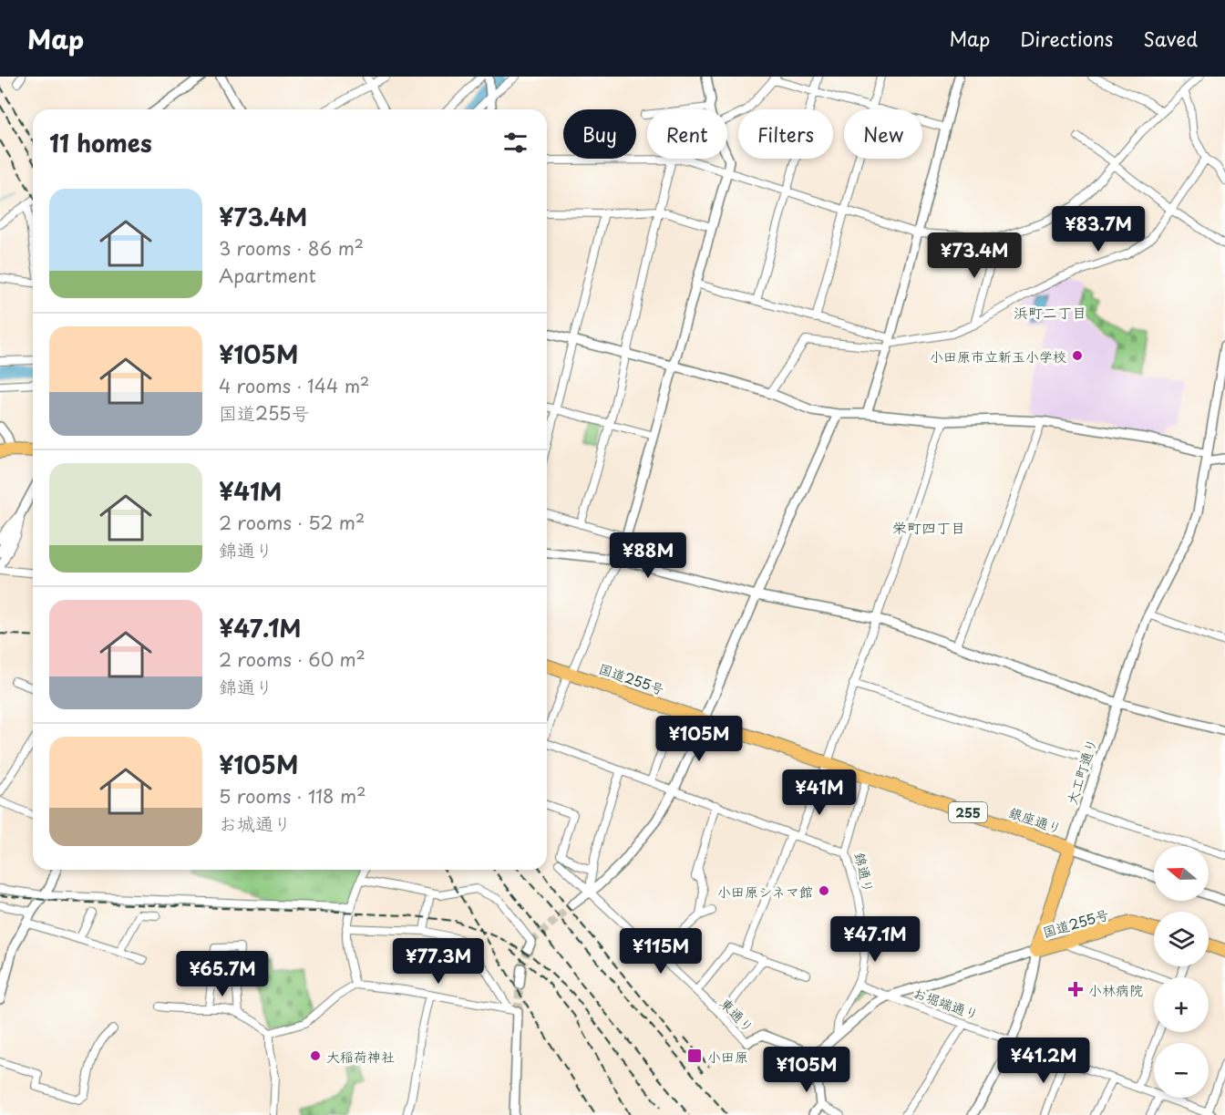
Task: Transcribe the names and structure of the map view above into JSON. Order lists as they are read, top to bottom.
{
  "streets": {
    "highway": ["国道255号", "255", "銀座通り"],
    "street": [
      "大工町通り",
      "錦通り",
      "お堀端通り",
      "東通り"
    ]
  },
  "crossings": [
    ["国道255号", "大工町通り"],
    ["国道255号", "銀座通り"],
    ["国道255号", "錦通り"],
    ["大工町通り", "銀座通り"],
    ["銀座通り", "錦通り"],
    ["錦通り", "お堀端通り"]
  ],
  "districts": ["浜町二丁目", "栄町四丁目"],
  "places": {
    "other": ["小田原市立新玉小学校", "小田原シネマ館", "大稲荷神社"],
    "health": ["小林病院"],
    "transit": ["小田原"]
  },
  "north": "left",
  "page": {
    "header": "Map",
    "nav": ["Map", "Directions", "Saved"],
    "chip": [
      "Buy",
      "Rent",
      "Filters",
      "New"
    ],
    "heading": "11 homes",
    "list": [
      {
        "name": "¥73.4M",
        "note": "3 rooms · 86 m² · Apartment"
      },
      {
        "name": "¥105M",
        "note": "4 rooms · 144 m² · 国道255号"
      },
      {
        "name": "¥41M",
        "note": "2 rooms · 52 m² · 錦通り"
      },
      {
        "name": "¥47.1M",
        "note": "2 rooms · 60 m² · 錦通り"
      },
      {
        "name": "¥105M",
        "note": "5 rooms · 118 m² · お城通り"
      }
    ],
    "price": [
      "¥83.7M",
      "¥73.4M",
      "¥88M",
      "¥105M",
      "¥41M",
      "¥47.1M",
      "¥115M",
      "¥77.3M",
      "¥65.7M",
      "¥41.2M",
      "¥105M"
    ],
    "map_buttons": ["+", "−"]
  }
}
